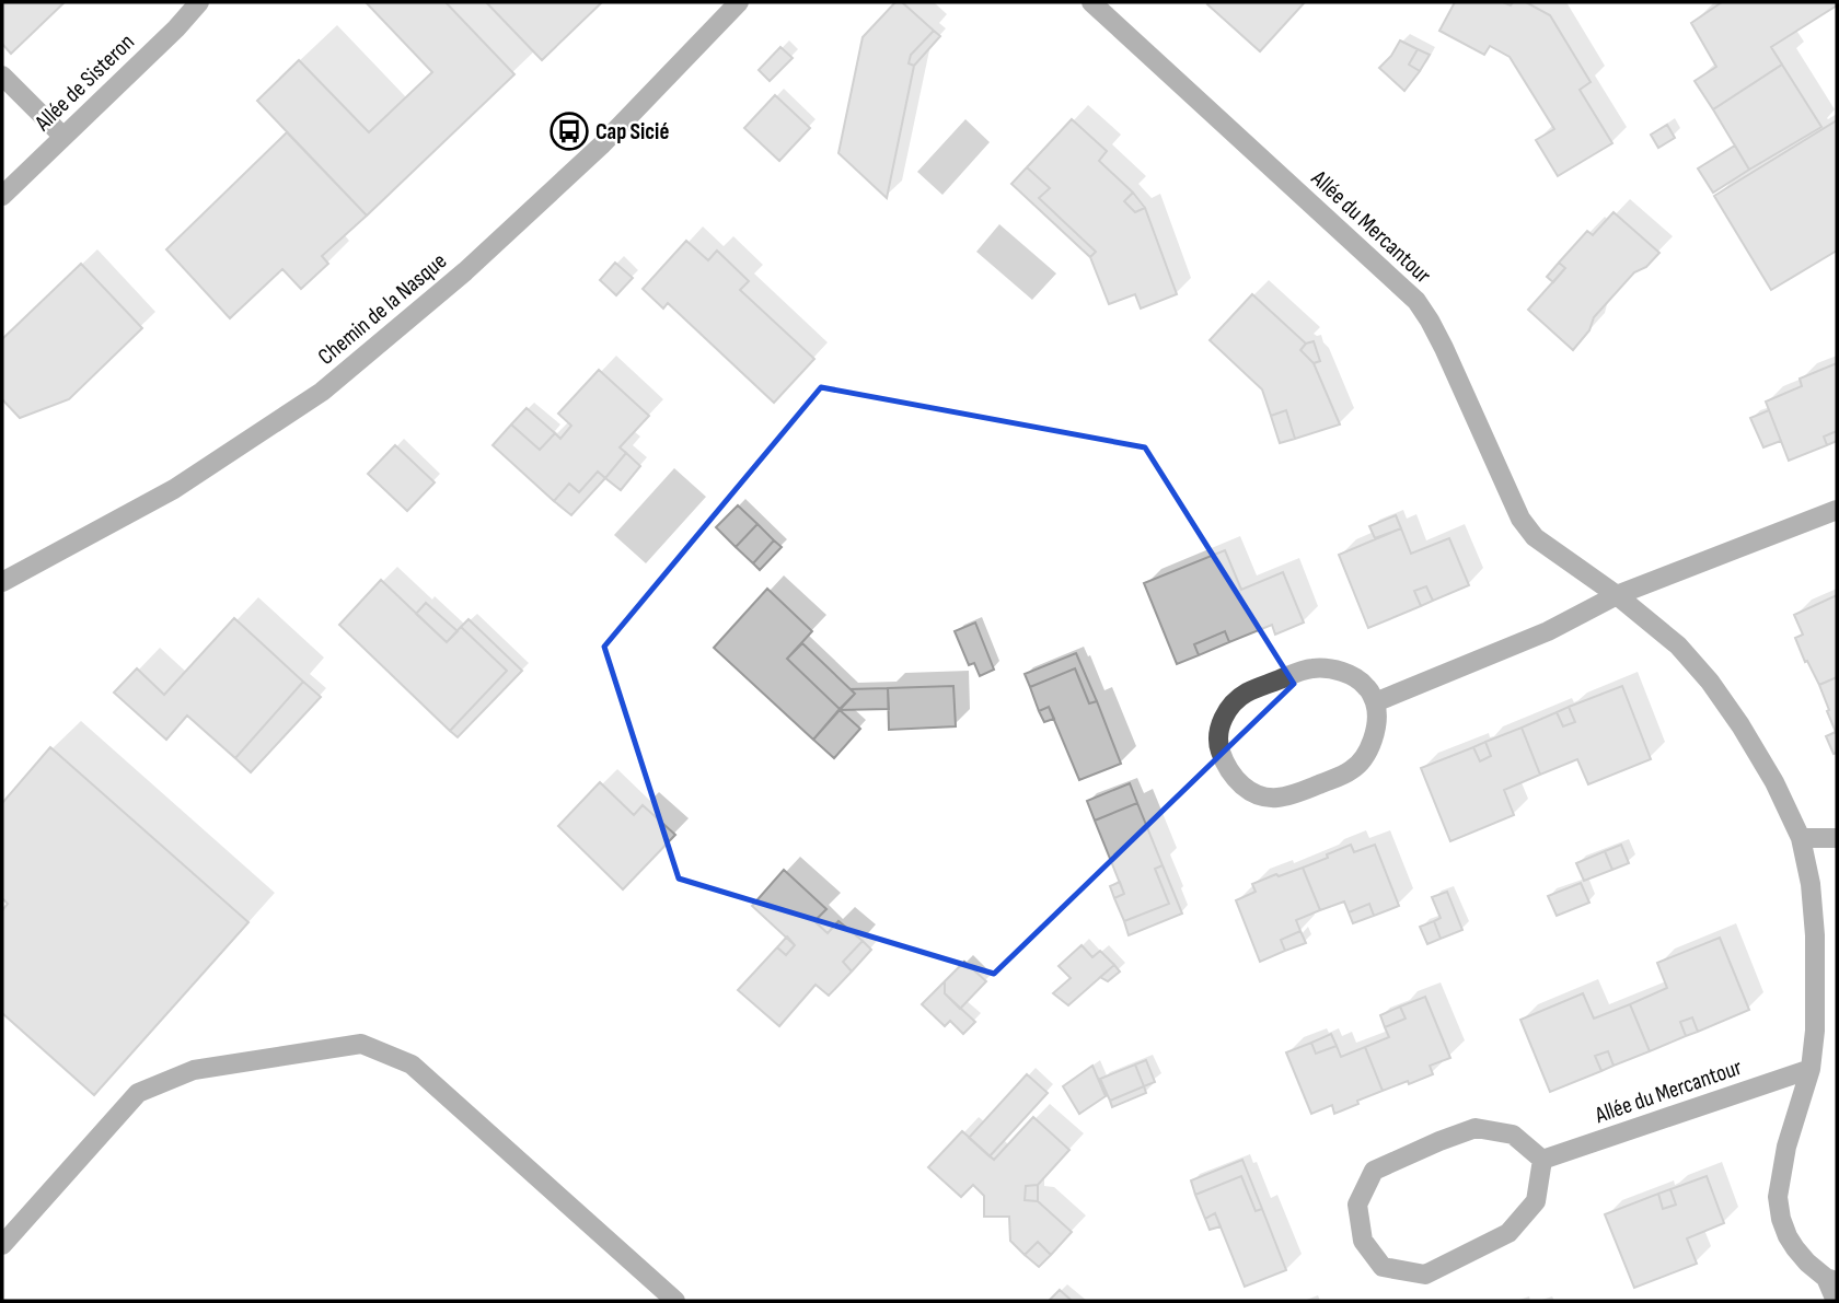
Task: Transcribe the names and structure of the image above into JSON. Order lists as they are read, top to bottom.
{
  "streets": {
    "street": ["Allée de Sisteron", "Allée du Mercantour", "Chemin de la Nasque"]
  },
  "places": {
    "bus stop": ["Cap Sicié"]
  }
}
